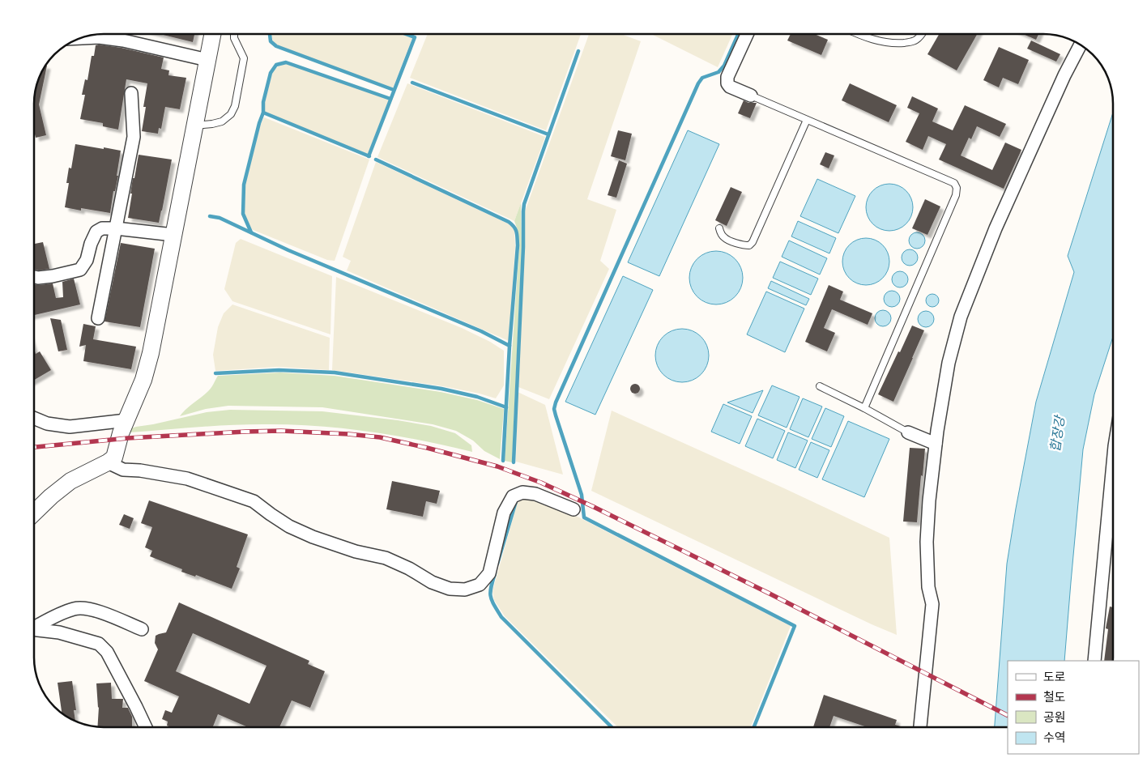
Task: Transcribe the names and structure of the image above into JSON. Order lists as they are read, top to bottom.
{
  "water": ["합장강"],
  "legend": [
    "도로",
    "철도",
    "공원",
    "수역"
  ]
}
